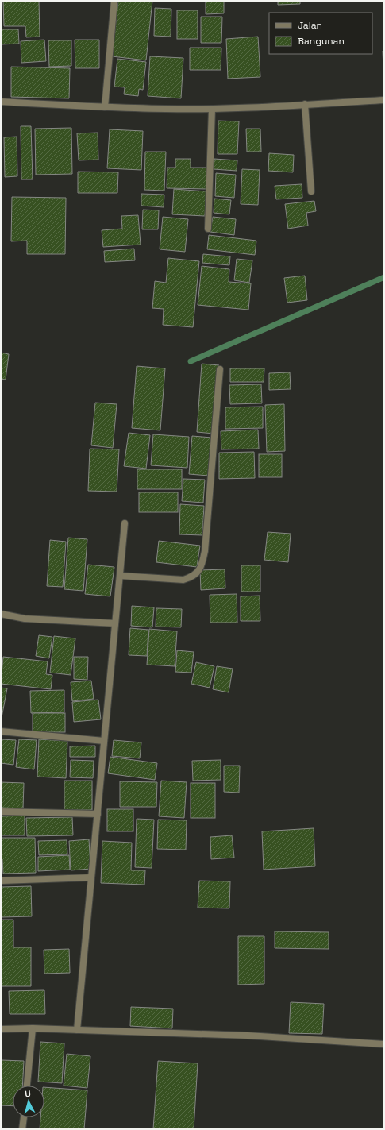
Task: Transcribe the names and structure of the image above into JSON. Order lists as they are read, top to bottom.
{
  "legend": ["Jalan", "Bangunan"],
  "north": "top"
}
